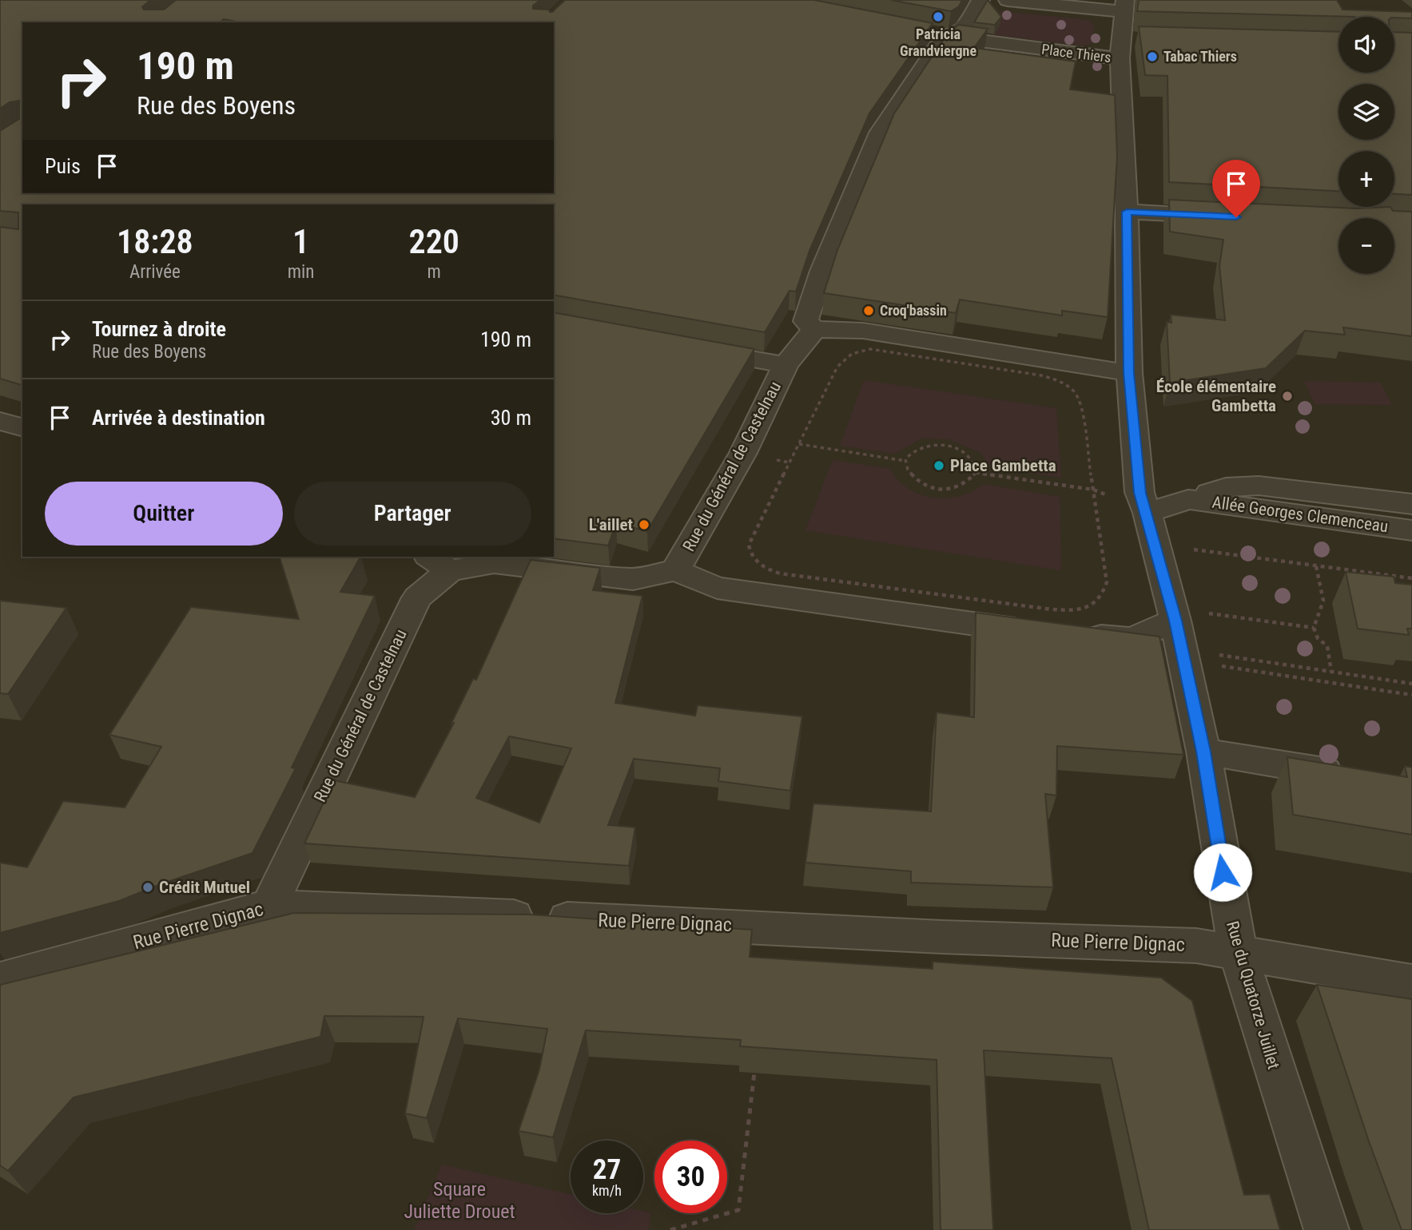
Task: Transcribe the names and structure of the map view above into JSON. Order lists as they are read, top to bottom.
{
  "streets": {
    "street": [
      "Place Thiers",
      "Rue du Général de Castelnau",
      "Allée Georges Clemenceau",
      "Rue Pierre Dignac",
      "Rue du Quatorze Juillet"
    ]
  },
  "crossings": [
    ["Place Thiers", "Rue du Quatorze Juillet"],
    ["Rue du Général de Castelnau", "Rue Pierre Dignac"],
    ["Allée Georges Clemenceau", "Rue du Quatorze Juillet"],
    ["Rue Pierre Dignac", "Rue du Quatorze Juillet"]
  ],
  "parks": ["Square Juliette Drouet"],
  "places": [
    "Patricia Grandviergne",
    "Tabac Thiers",
    "Croq'bassin",
    "École élémentaire Gambetta",
    "Place Gambetta",
    "L'aillet",
    "Crédit Mutuel"
  ],
  "page": {
    "map_buttons": ["+", "−"],
    "turn": ["190 m", "Rue des Boyens"],
    "then": "Puis",
    "eta": [
      "18:28",
      "Arrivée",
      "1",
      "min",
      "220",
      "m"
    ],
    "list": [
      {
        "name": "Tournez à droite",
        "note": "Rue des Boyens",
        "value": "190 m"
      },
      {
        "name": "Arrivée à destination",
        "value": "30 m"
      }
    ],
    "buttons": ["Quitter", "Partager"],
    "speed": "27 km/h",
    "limit": "30"
  }
}
